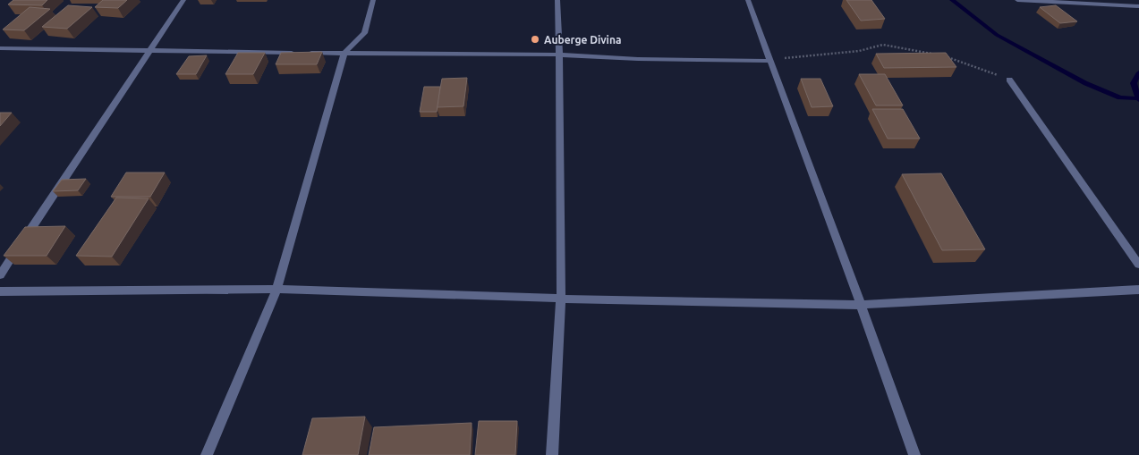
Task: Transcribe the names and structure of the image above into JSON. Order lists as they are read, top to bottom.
{
  "places": ["Auberge Divina"]
}
